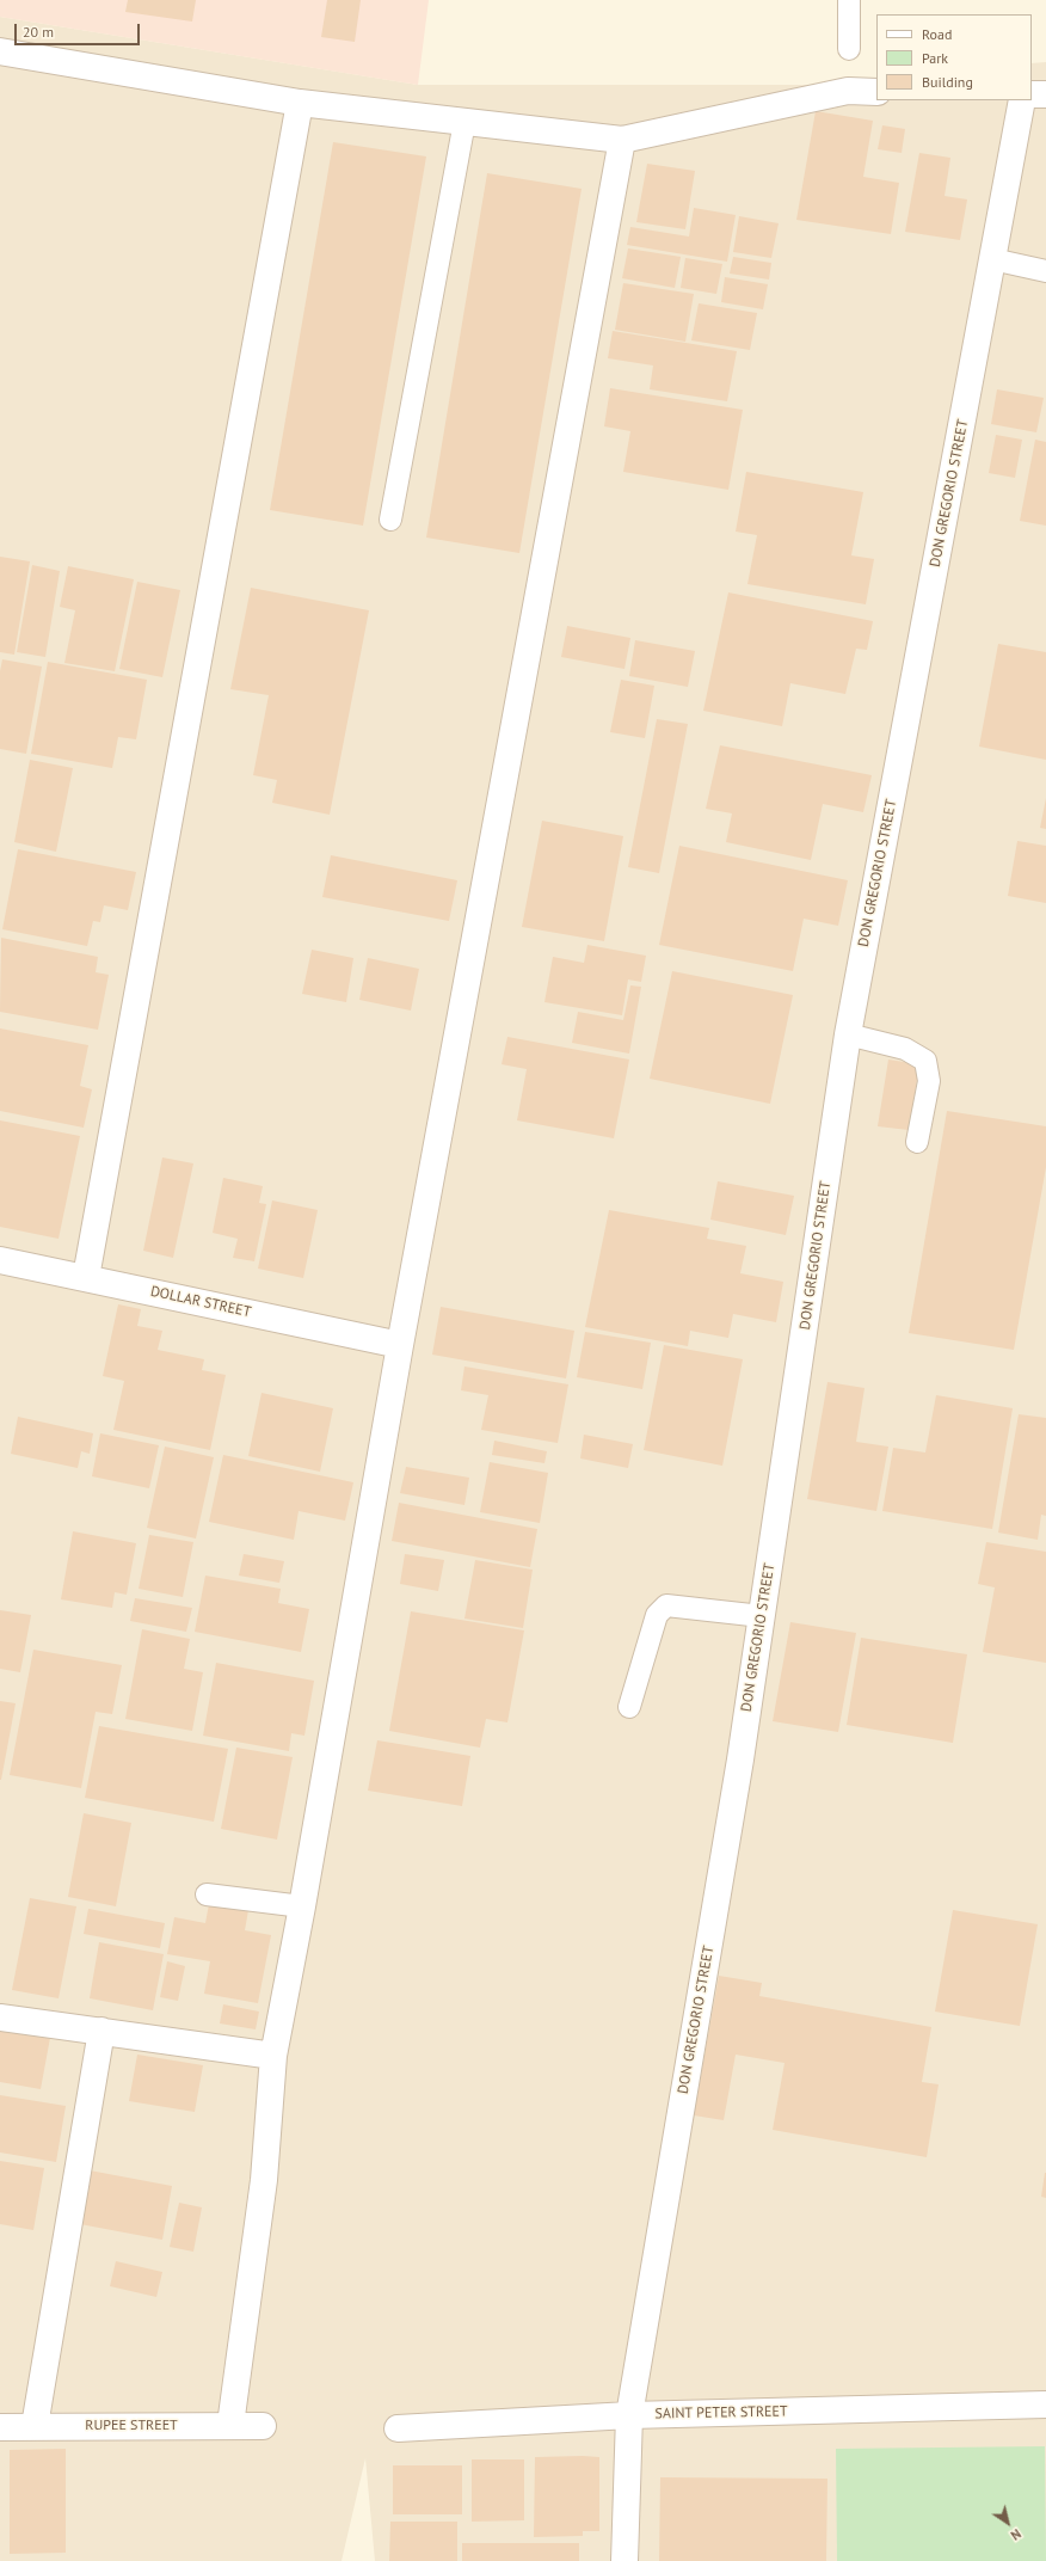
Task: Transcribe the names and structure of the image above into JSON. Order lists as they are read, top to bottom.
{
  "streets": {
    "street": [
      "DON GREGORIO STREET",
      "DOLLAR STREET",
      "SAINT PETER STREET",
      "RUPEE STREET"
    ]
  },
  "crossings": [
    ["DON GREGORIO STREET", "SAINT PETER STREET"]
  ],
  "legend": ["Road", "Park", "Building"],
  "scale_bar": "20 m",
  "north": "bottom right"
}
